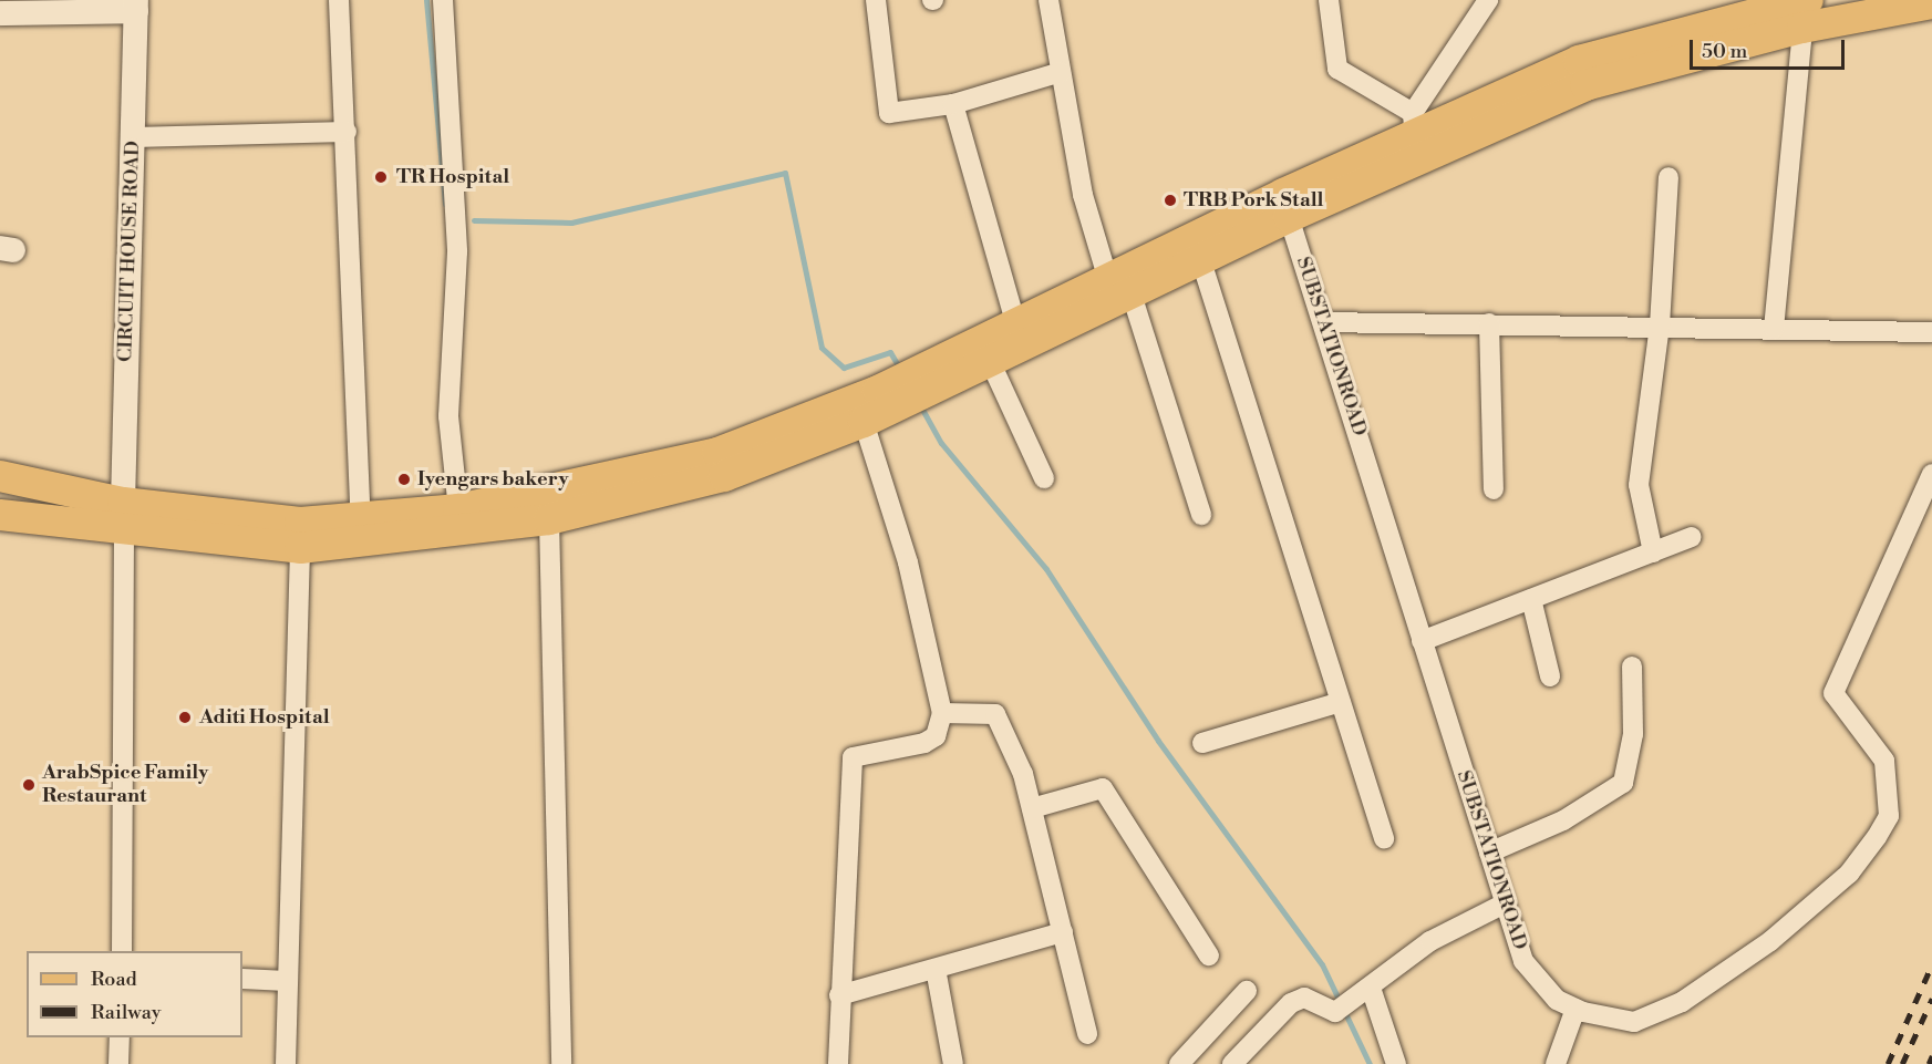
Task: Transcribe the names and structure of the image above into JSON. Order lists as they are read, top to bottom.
{
  "streets": {
    "street": ["CIRCUIT HOUSE ROAD", "SUBSTATIONROAD"]
  },
  "places": [
    "TR Hospital",
    "TRB Pork Stall",
    "Iyengars bakery",
    "Aditi Hospital",
    "ArabSpice Family Restaurant"
  ],
  "legend": ["Road", "Railway"],
  "scale_bar": "50 m"
}
